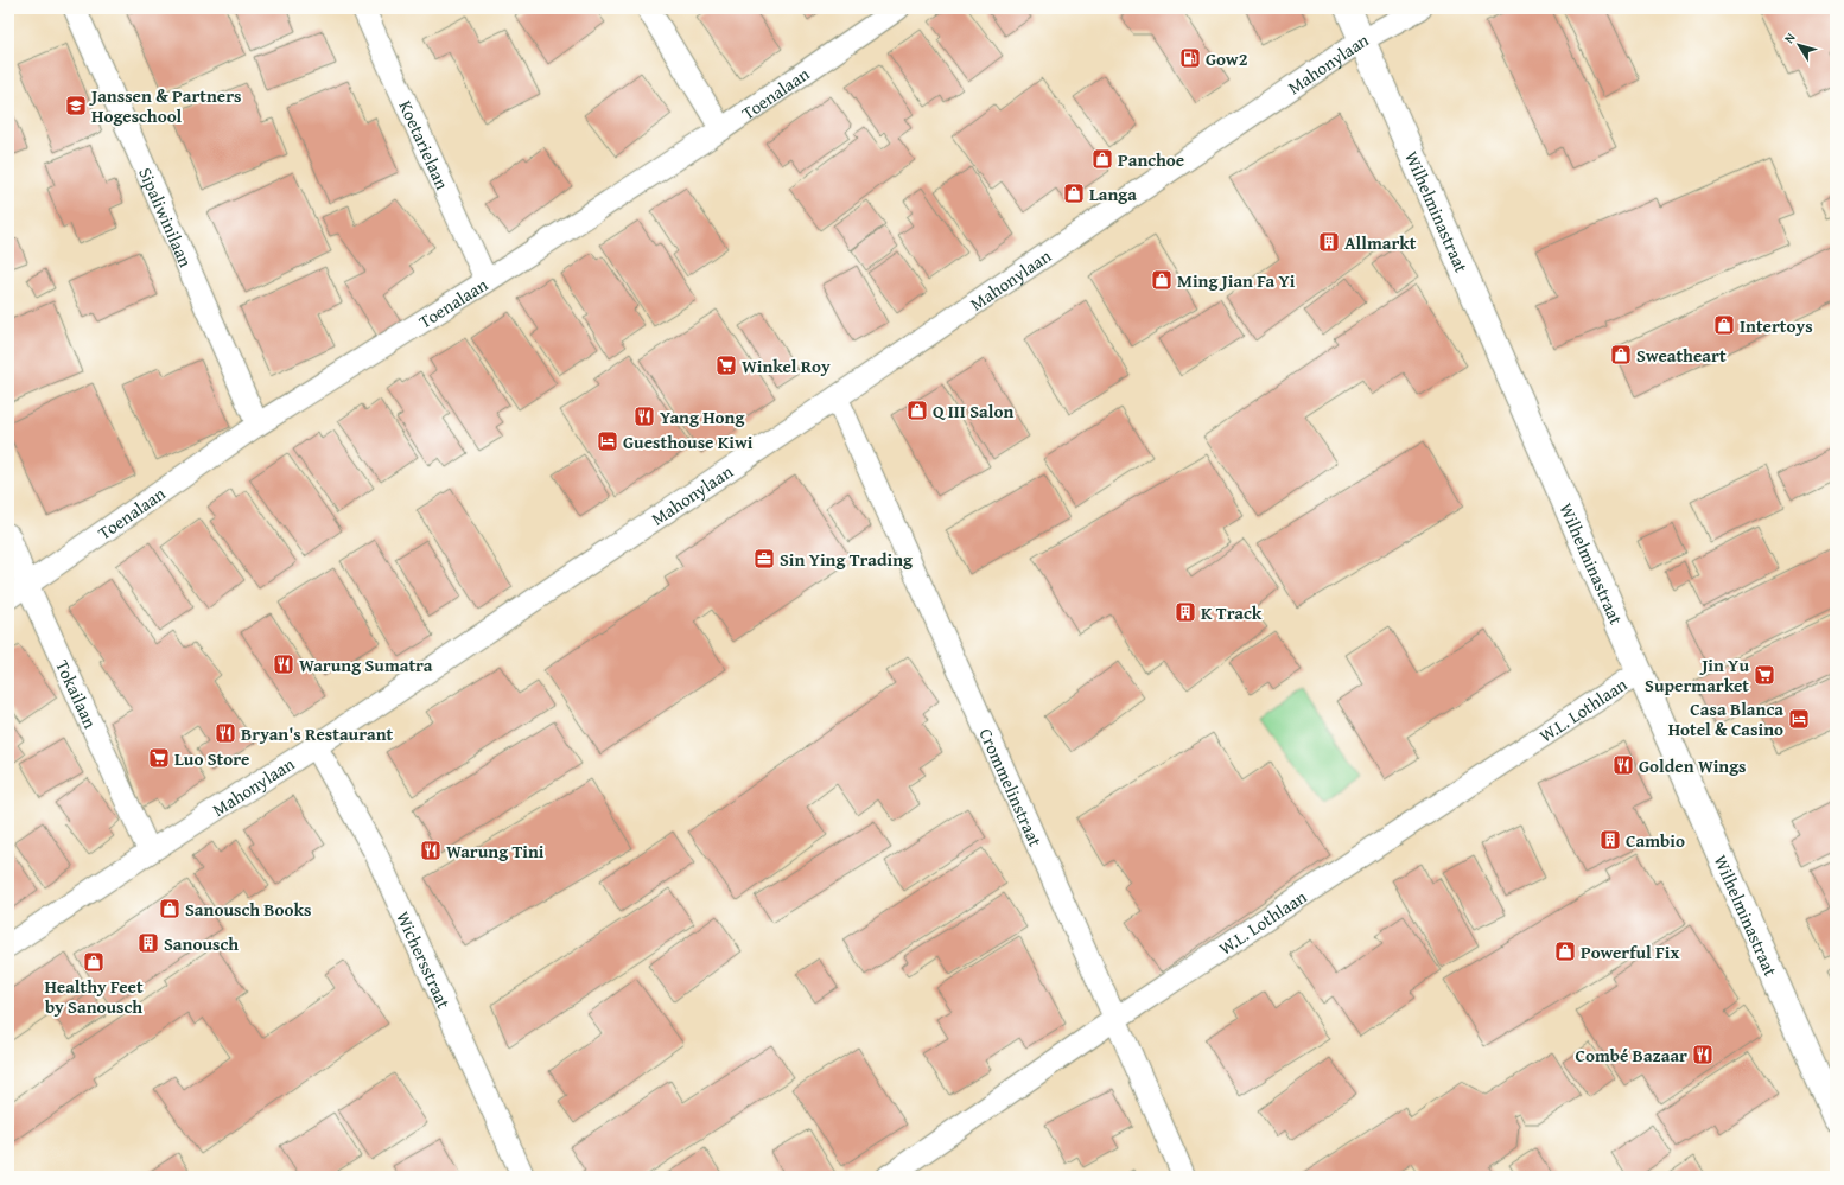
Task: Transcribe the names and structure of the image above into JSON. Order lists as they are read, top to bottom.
{
  "streets": {
    "street": [
      "Mahonylaan",
      "Toenalaan",
      "Koetarielaan",
      "Wilhelminastraat",
      "Sipaliwinilaan",
      "Tokailaan",
      "W.L. Lothlaan",
      "Crommelinstraat",
      "Wichersstraat"
    ]
  },
  "crossings": [
    ["Mahonylaan", "Wilhelminastraat"],
    ["Mahonylaan", "Tokailaan"],
    ["Mahonylaan", "Crommelinstraat"],
    ["Mahonylaan", "Wichersstraat"],
    ["Toenalaan", "Koetarielaan"],
    ["Toenalaan", "Sipaliwinilaan"],
    ["Toenalaan", "Tokailaan"],
    ["Wilhelminastraat", "W.L. Lothlaan"],
    ["W.L. Lothlaan", "Crommelinstraat"]
  ],
  "places": {
    "fuel station": ["Gow2"],
    "school or university": ["Janssen & Partners Hogeschool"],
    "shop": [
      "Panchoe",
      "Langa",
      "Ming Jian Fa Yi",
      "Intertoys",
      "Sweatheart",
      "Q III Salon",
      "Sanousch Books",
      "Powerful Fix",
      "Healthy Feet by Sanousch"
    ],
    "building": [
      "Allmarkt",
      "K Track",
      "Cambio",
      "Sanousch"
    ],
    "supermarket": ["Winkel Roy", "Jin Yu Supermarket", "Luo Store"],
    "restaurant": [
      "Yang Hong",
      "Warung Sumatra",
      "Bryan's Restaurant",
      "Golden Wings",
      "Warung Tini",
      "Combé Bazaar"
    ],
    "hotel": ["Guesthouse Kiwi", "Casa Blanca Hotel & Casino"],
    "office": ["Sin Ying Trading"]
  },
  "north": "top left"
}
